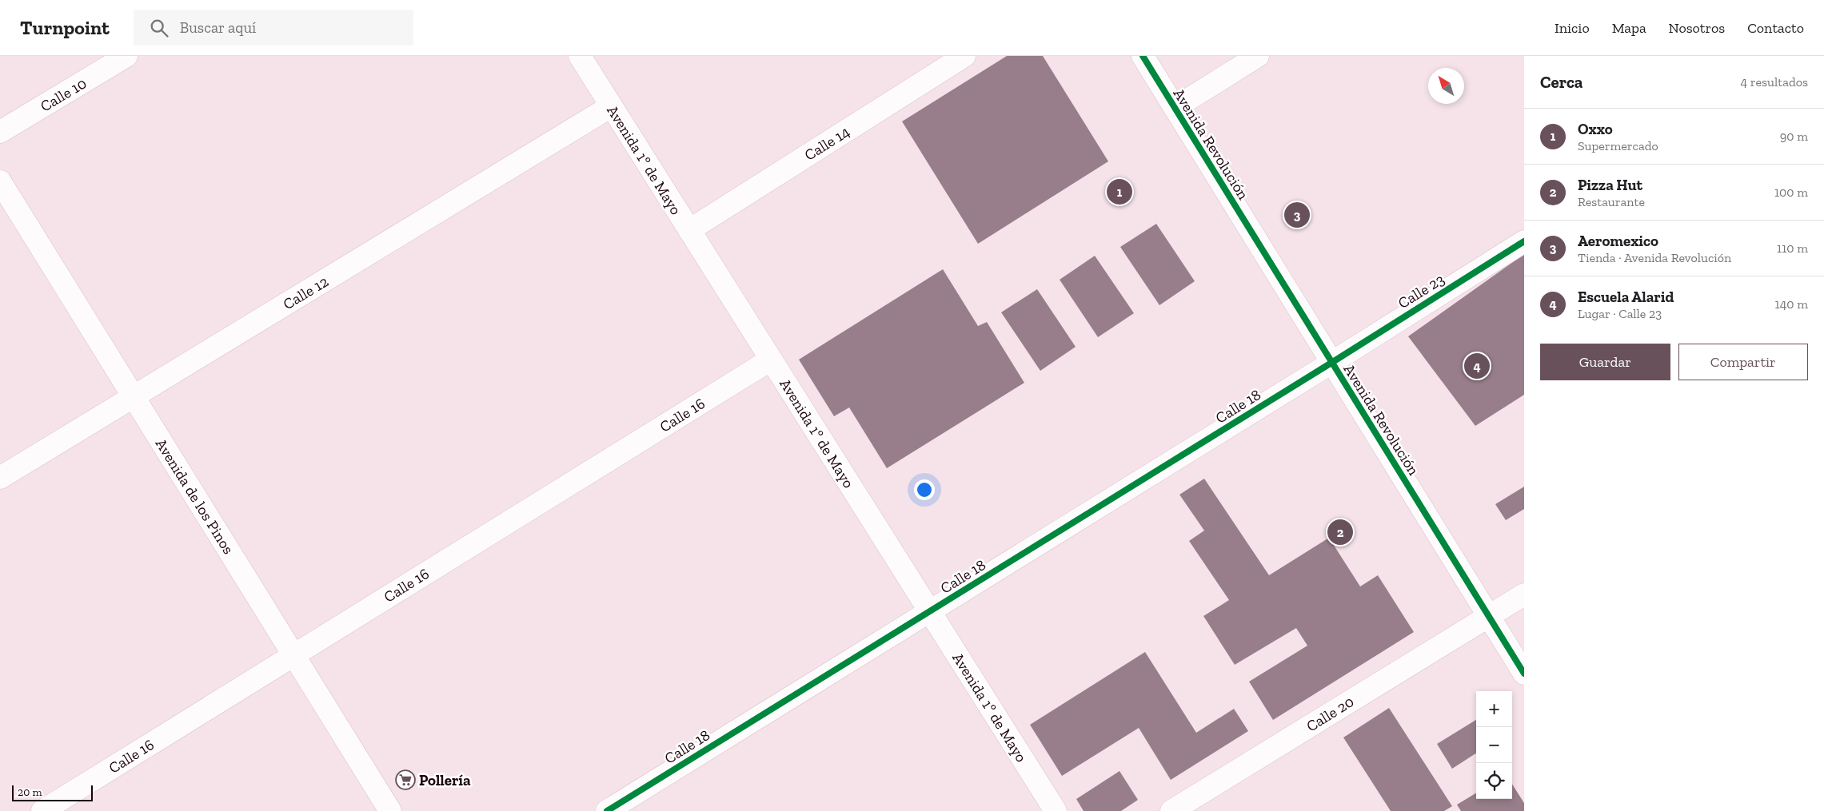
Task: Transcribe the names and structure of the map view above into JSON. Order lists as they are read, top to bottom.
{
  "streets": {
    "street": [
      "Calle 10",
      "Calle 14",
      "Avenida Revolución",
      "Avenida 1º de Mayo",
      "Calle 23",
      "Calle 12",
      "Calle 18",
      "Calle 16",
      "Avenida de los Pinos",
      "Calle 20"
    ]
  },
  "crossings": [
    ["Calle 14", "Avenida 1º de Mayo"],
    ["Avenida Revolución", "Calle 23"],
    ["Avenida Revolución", "Calle 18"],
    ["Avenida Revolución", "Calle 20"],
    ["Avenida 1º de Mayo", "Calle 12"],
    ["Avenida 1º de Mayo", "Calle 18"],
    ["Avenida 1º de Mayo", "Calle 16"],
    ["Calle 23", "Calle 18"],
    ["Calle 12", "Avenida de los Pinos"],
    ["Calle 16", "Avenida de los Pinos"]
  ],
  "places": {
    "supermarket": ["Pollería"]
  },
  "scale_bar": "20 m",
  "north": "top left",
  "page": {
    "header": "Turnpoint",
    "search": "Buscar aquí",
    "nav": [
      "Inicio",
      "Mapa",
      "Nosotros",
      "Contacto"
    ],
    "heading": ["Cerca", "4 resultados"],
    "list": [
      {
        "mark": "1",
        "name": "Oxxo",
        "note": "Supermercado",
        "value": "90 m"
      },
      {
        "mark": "2",
        "name": "Pizza Hut",
        "note": "Restaurante",
        "value": "100 m"
      },
      {
        "mark": "3",
        "name": "Aeromexico",
        "note": "Tienda · Avenida Revolución",
        "value": "110 m"
      },
      {
        "mark": "4",
        "name": "Escuela Alarid",
        "note": "Lugar · Calle 23",
        "value": "140 m"
      }
    ],
    "pins": [
      "1",
      "3",
      "4",
      "2"
    ],
    "buttons": ["Guardar", "Compartir"],
    "map_buttons": ["+", "−"],
    "scale": "20 m"
  }
}
